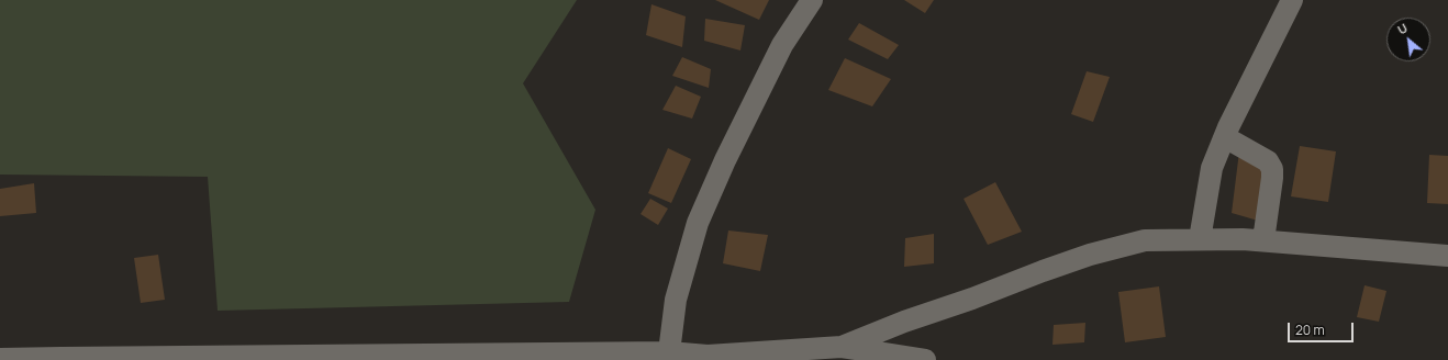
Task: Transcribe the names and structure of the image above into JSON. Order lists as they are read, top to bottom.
{
  "scale_bar": "20 m",
  "north": "top left"
}
